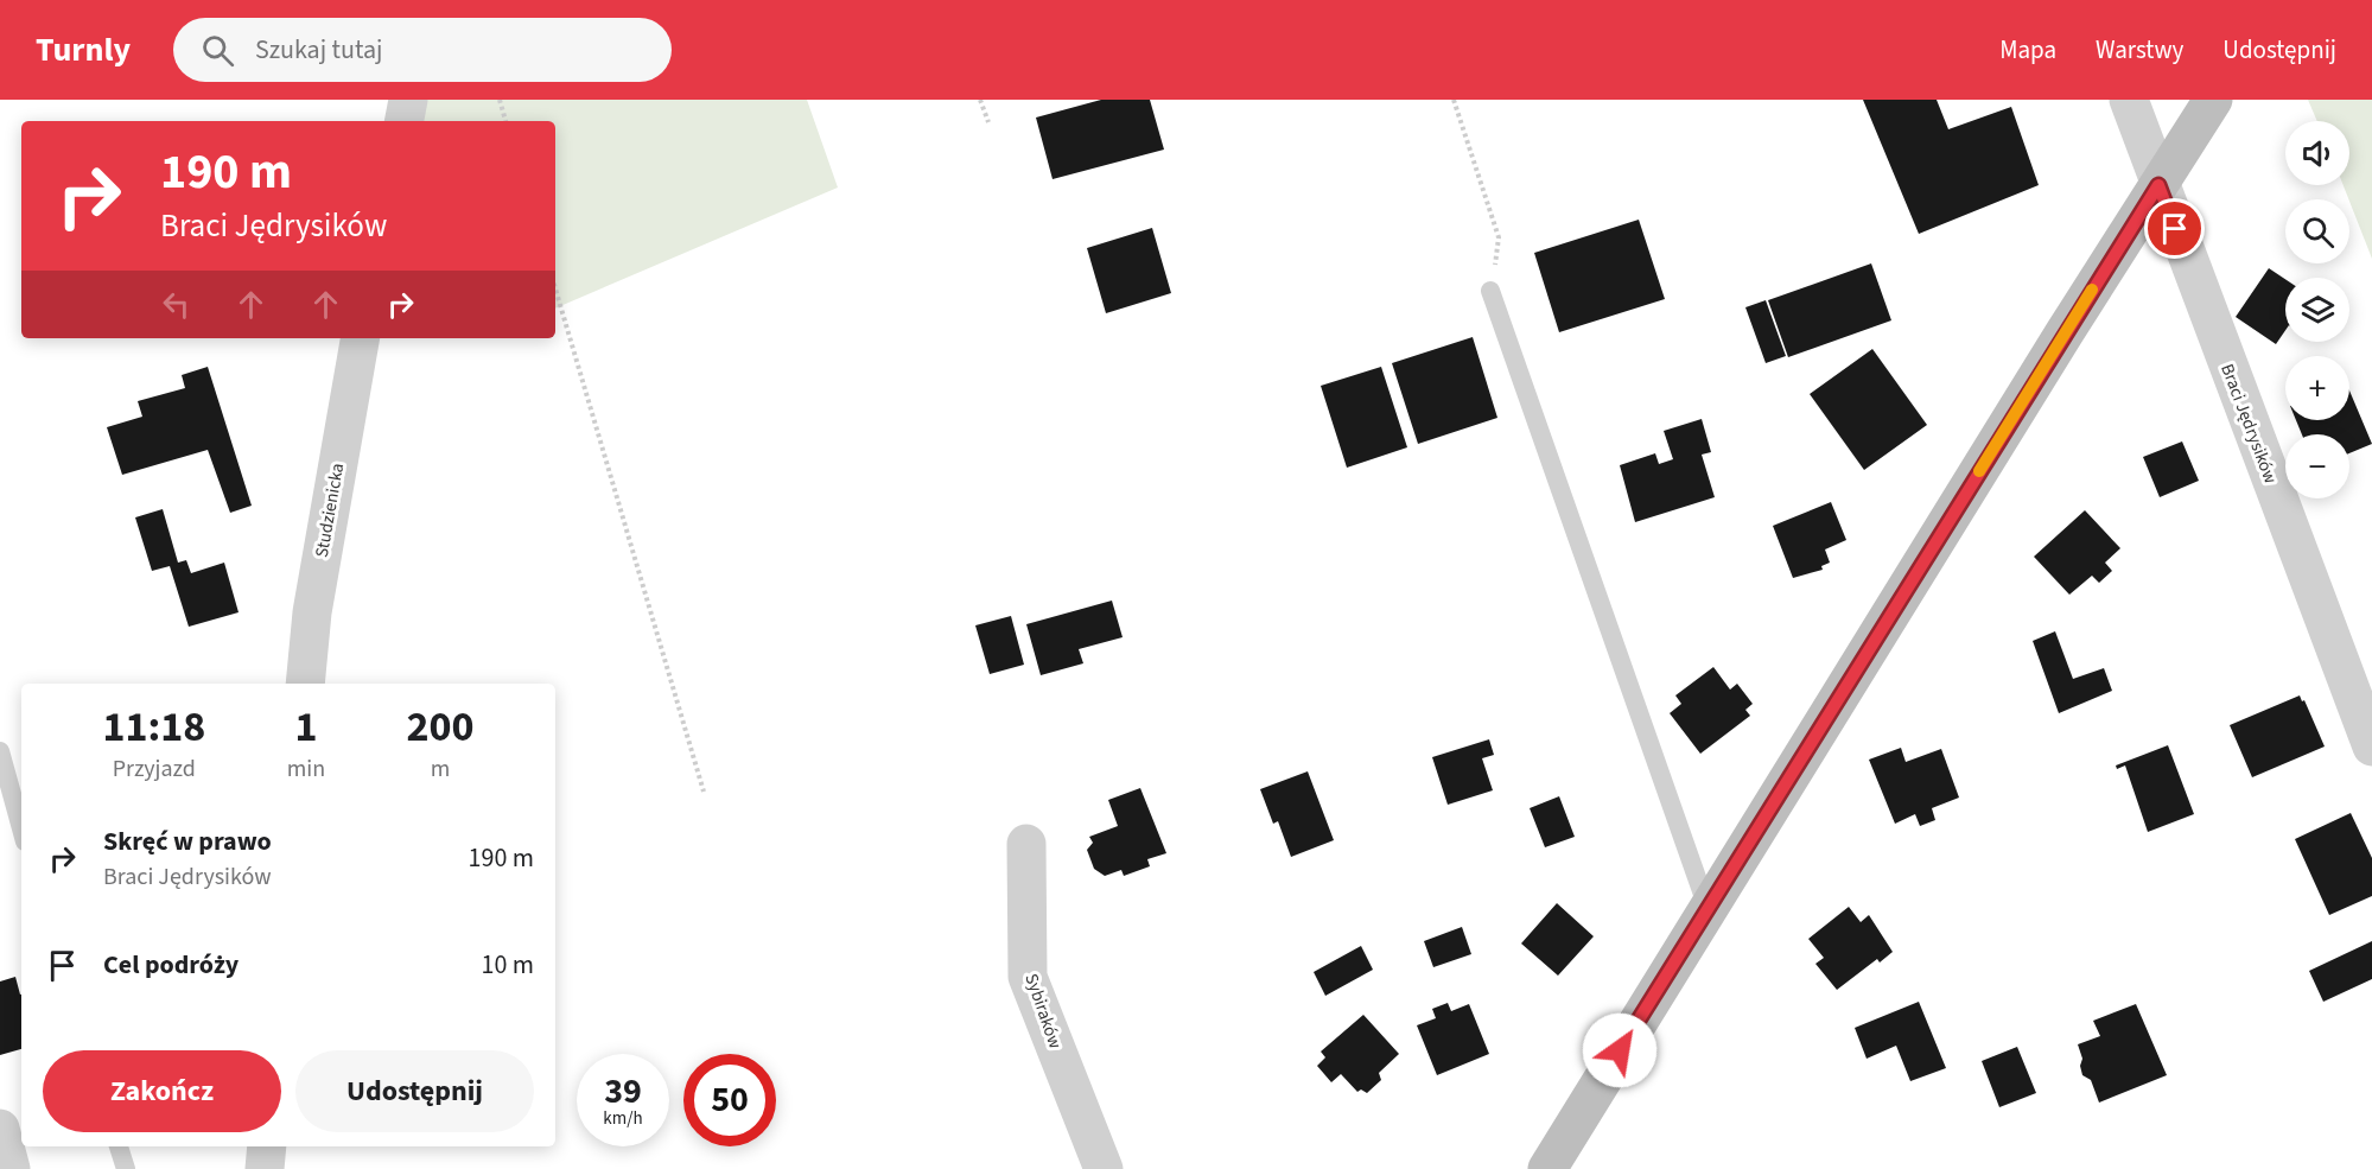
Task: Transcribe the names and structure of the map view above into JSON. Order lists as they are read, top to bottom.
{
  "streets": {
    "street": ["Braci Jędrysików", "Studzienicka", "Sybiraków"]
  },
  "page": {
    "header": "Turnly",
    "search": "Szukaj tutaj",
    "nav": ["Mapa", "Warstwy", "Udostępnij"],
    "map_buttons": ["+", "−"],
    "turn": ["190 m", "Braci Jędrysików"],
    "eta": [
      "11:18",
      "Przyjazd",
      "1",
      "min",
      "200",
      "m"
    ],
    "list": [
      {
        "name": "Skręć w prawo",
        "note": "Braci Jędrysików",
        "value": "190 m"
      },
      {
        "name": "Cel podróży",
        "value": "10 m"
      }
    ],
    "buttons": ["Zakończ", "Udostępnij"],
    "speed": "39 km/h",
    "limit": "50"
  }
}
